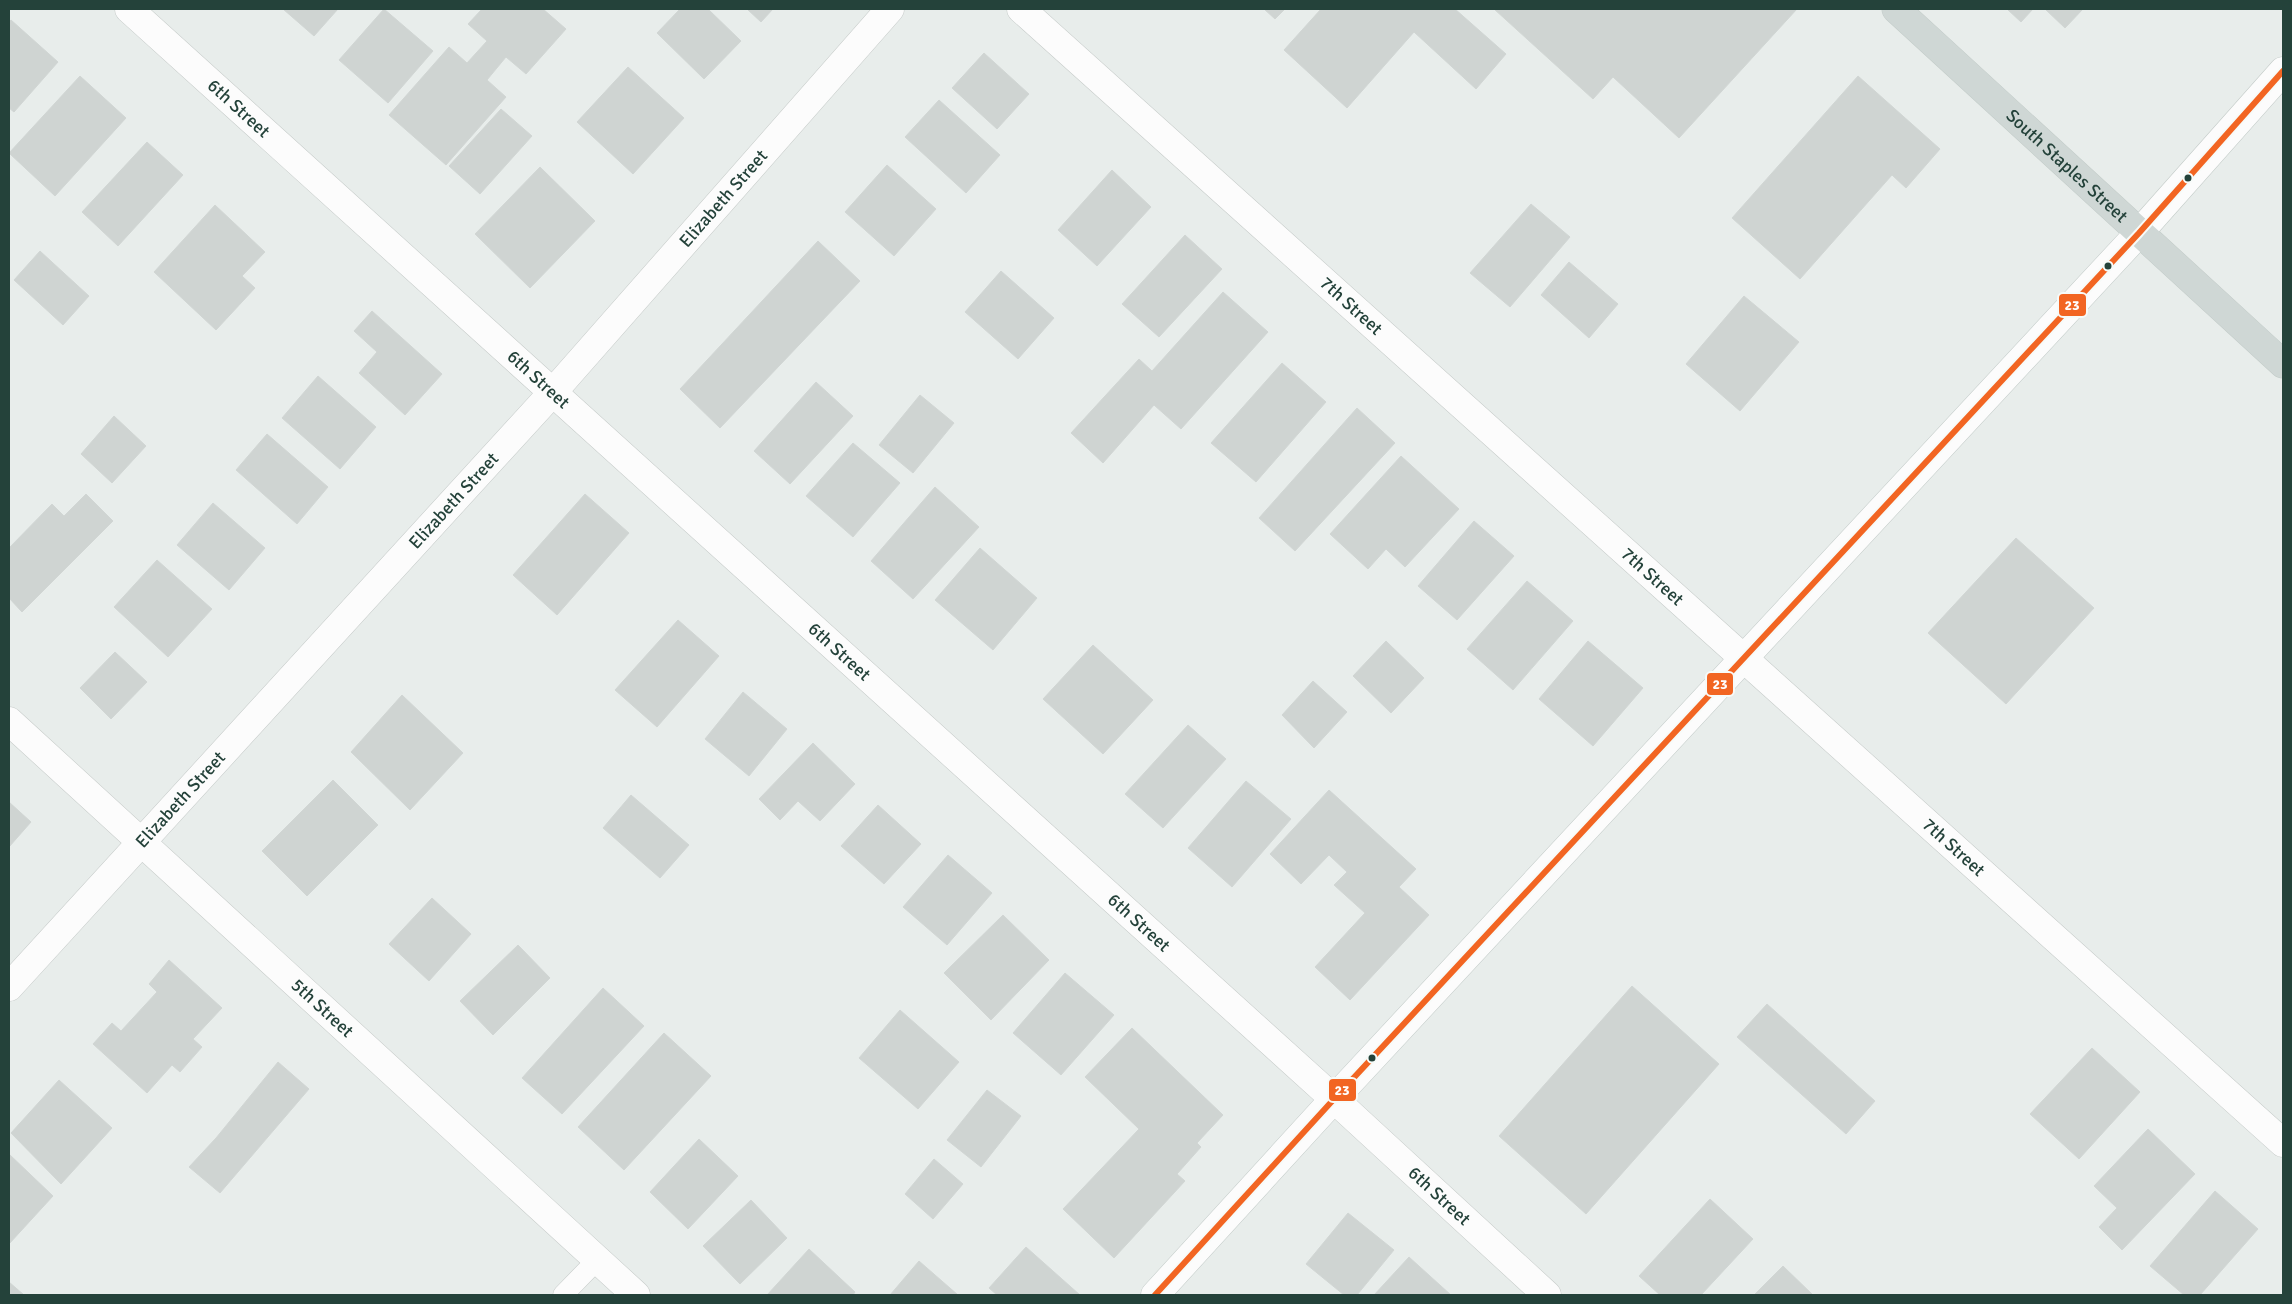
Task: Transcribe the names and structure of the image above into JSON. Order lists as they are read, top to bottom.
{
  "streets": {
    "main road": ["South Staples Street"],
    "street": [
      "6th Street",
      "Elizabeth Street",
      "7th Street",
      "5th Street"
    ]
  },
  "crossings": [
    ["6th Street", "Elizabeth Street"],
    ["Elizabeth Street", "5th Street"]
  ],
  "lines": ["transit line 23"]
}
